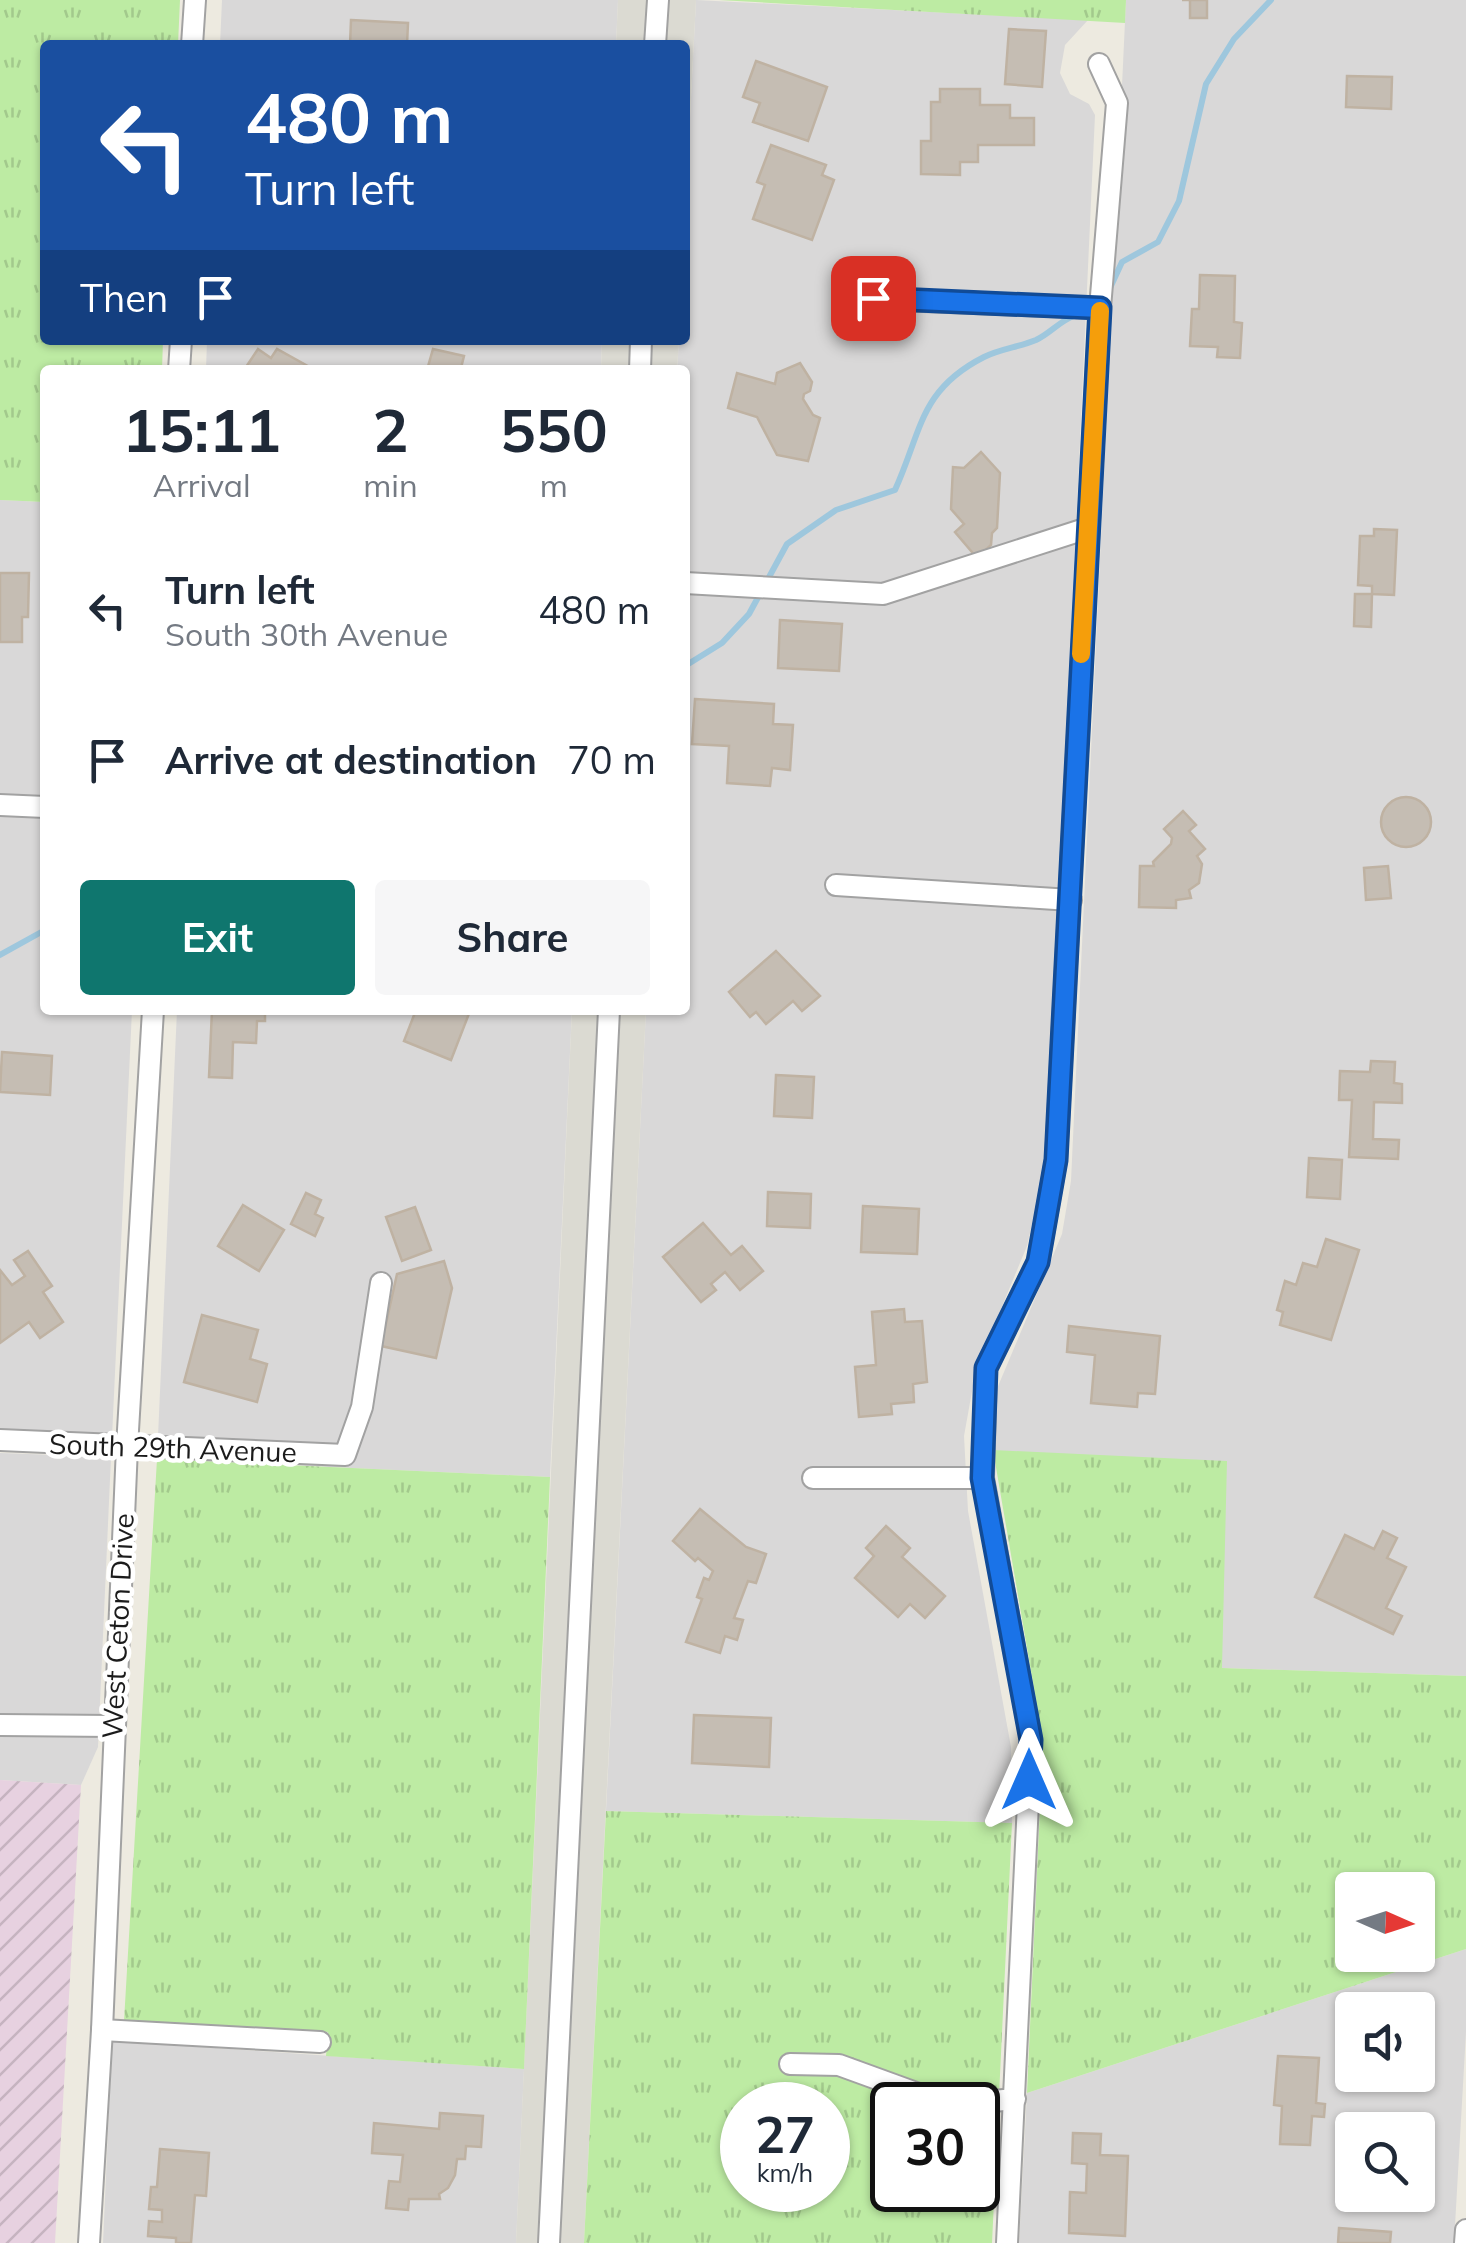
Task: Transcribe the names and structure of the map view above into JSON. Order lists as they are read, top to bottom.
{
  "streets": {
    "street": ["South 29th Avenue", "West Ceton Drive"]
  },
  "crossings": [
    ["South 29th Avenue", "West Ceton Drive"]
  ],
  "north": "right",
  "page": {
    "turn": ["480 m", "Turn left"],
    "then": "Then",
    "eta": [
      "15:11",
      "Arrival",
      "2",
      "min",
      "550",
      "m"
    ],
    "list": [
      {
        "name": "Turn left",
        "note": "South 30th Avenue",
        "value": "480 m"
      },
      {
        "name": "Arrive at destination",
        "value": "70 m"
      }
    ],
    "buttons": ["Exit", "Share"],
    "speed": "27 km/h",
    "limit": "30"
  }
}
